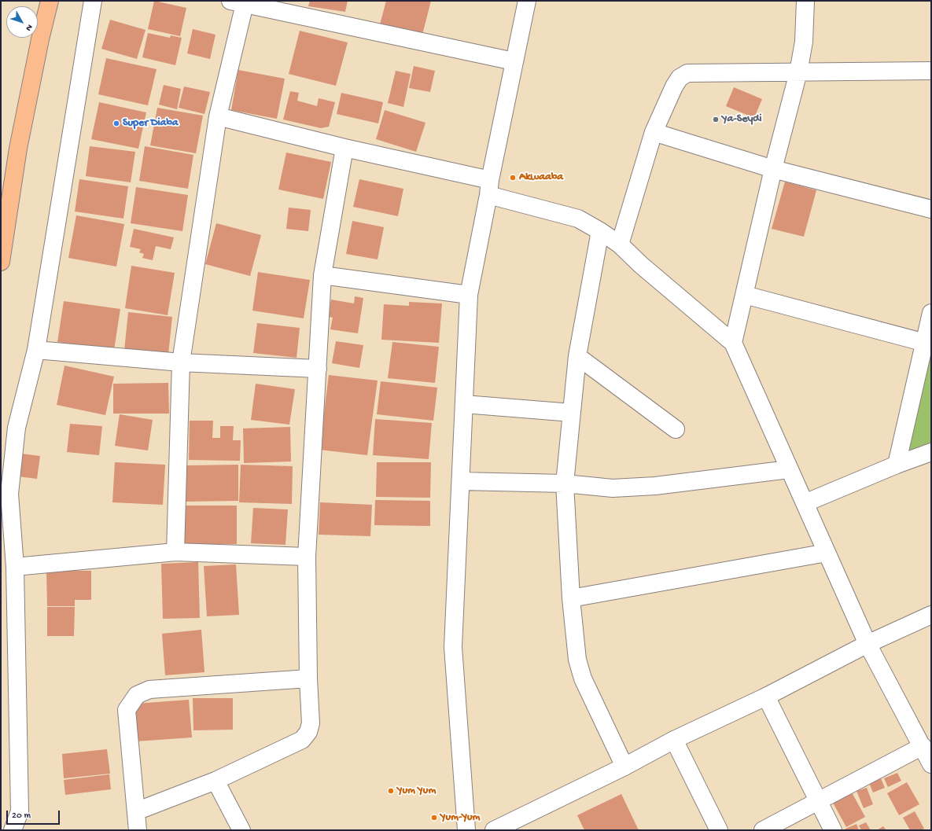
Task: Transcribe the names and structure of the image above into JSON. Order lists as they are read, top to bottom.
{
  "places": [
    "Ya-Seydi",
    "Super Diaba",
    "Akwaaba",
    "Yum Yum",
    "Yum-Yum"
  ],
  "scale_bar": "20 m",
  "north": "bottom right"
}
